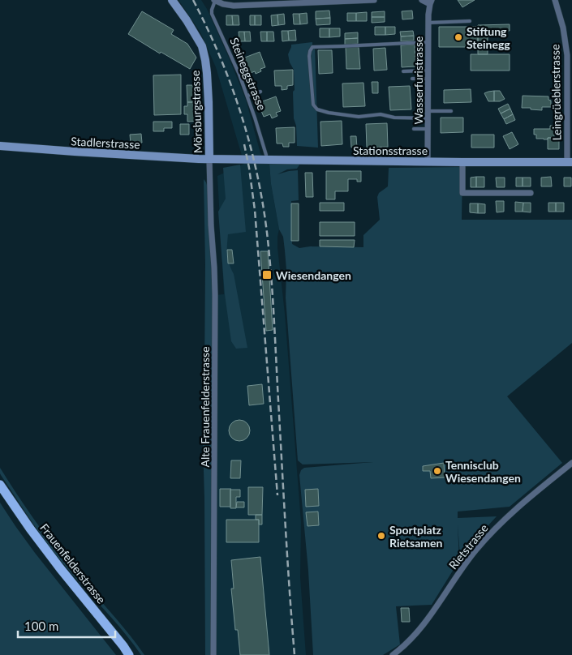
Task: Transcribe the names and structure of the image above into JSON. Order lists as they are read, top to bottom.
{
  "streets": {
    "main road": [
      "Mörsburgstrasse",
      "Stadlerstrasse",
      "Stationsstrasse",
      "Frauenfelderstrasse"
    ],
    "street": [
      "Steineggstrasse",
      "Wasserfuristrasse",
      "Leingrüeblerstrasse",
      "Alte Frauenfelderstrasse",
      "Rietstrasse"
    ]
  },
  "crossings": [
    ["Wasserfuristrasse", "Stationsstrasse"],
    ["Leingrüeblerstrasse", "Stationsstrasse"],
    ["Mörsburgstrasse", "Stadlerstrasse"],
    ["Mörsburgstrasse", "Stationsstrasse"],
    ["Mörsburgstrasse", "Alte Frauenfelderstrasse"],
    ["Stadlerstrasse", "Stationsstrasse"],
    ["Stadlerstrasse", "Alte Frauenfelderstrasse"],
    ["Stationsstrasse", "Alte Frauenfelderstrasse"]
  ],
  "places": {
    "other": ["Stiftung Steinegg", "Tennisclub Wiesendangen", "Sportplatz Rietsamen"],
    "transit": ["Wiesendangen"]
  },
  "scale_bar": "100 m"
}
